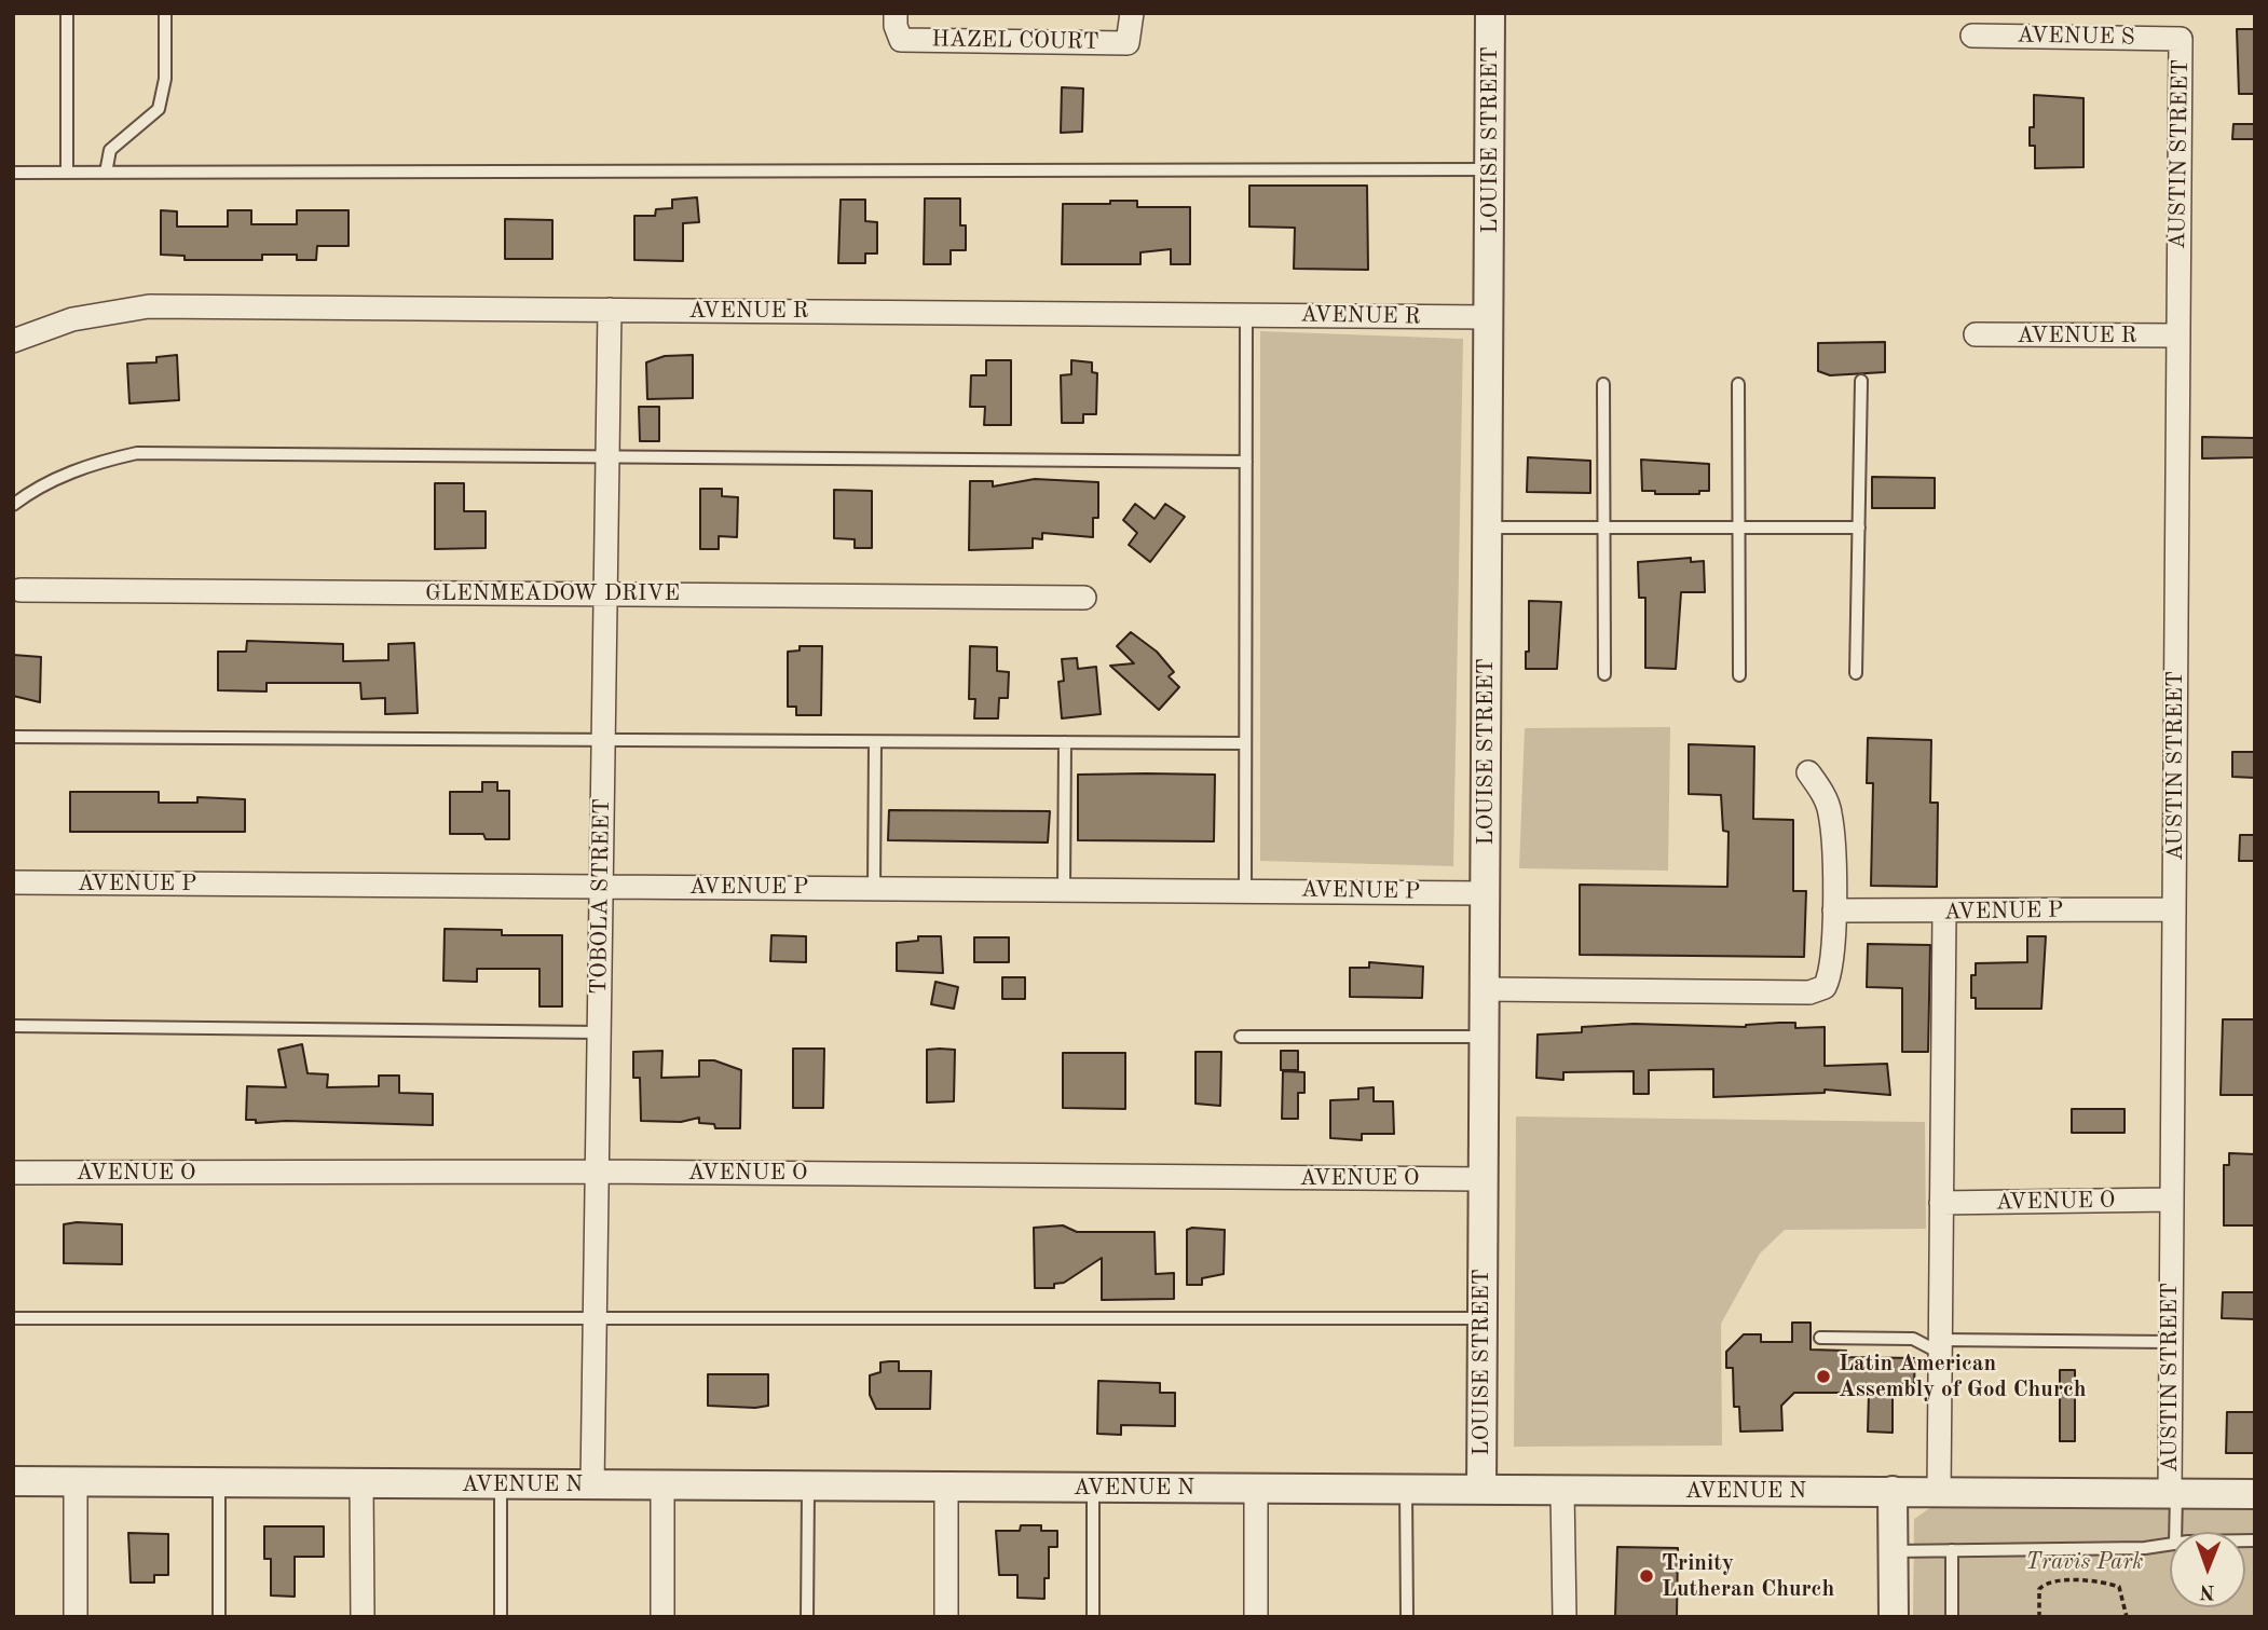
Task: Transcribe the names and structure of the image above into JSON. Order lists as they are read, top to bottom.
{
  "streets": {
    "street": [
      "AVENUE S",
      "HAZEL COURT",
      "LOUISE STREET",
      "AUSTIN STREET",
      "AVENUE R",
      "GLENMEADOW DRIVE",
      "AVENUE P",
      "TOBOLA STREET",
      "AVENUE O",
      "AVENUE N"
    ]
  },
  "crossings": [
    ["AVENUE S", "AUSTIN STREET"],
    ["LOUISE STREET", "AVENUE R"],
    ["LOUISE STREET", "AVENUE P"],
    ["LOUISE STREET", "AVENUE O"],
    ["LOUISE STREET", "AVENUE N"],
    ["AUSTIN STREET", "AVENUE R"],
    ["AUSTIN STREET", "AVENUE P"],
    ["AUSTIN STREET", "AVENUE O"],
    ["AUSTIN STREET", "AVENUE N"],
    ["AVENUE R", "TOBOLA STREET"],
    ["GLENMEADOW DRIVE", "TOBOLA STREET"],
    ["AVENUE P", "TOBOLA STREET"],
    ["TOBOLA STREET", "AVENUE O"],
    ["TOBOLA STREET", "AVENUE N"]
  ],
  "parks": ["Travis Park"],
  "places": ["Latin American Assembly of God Church", "Trinity Lutheran Church"],
  "north": "bottom"
}
